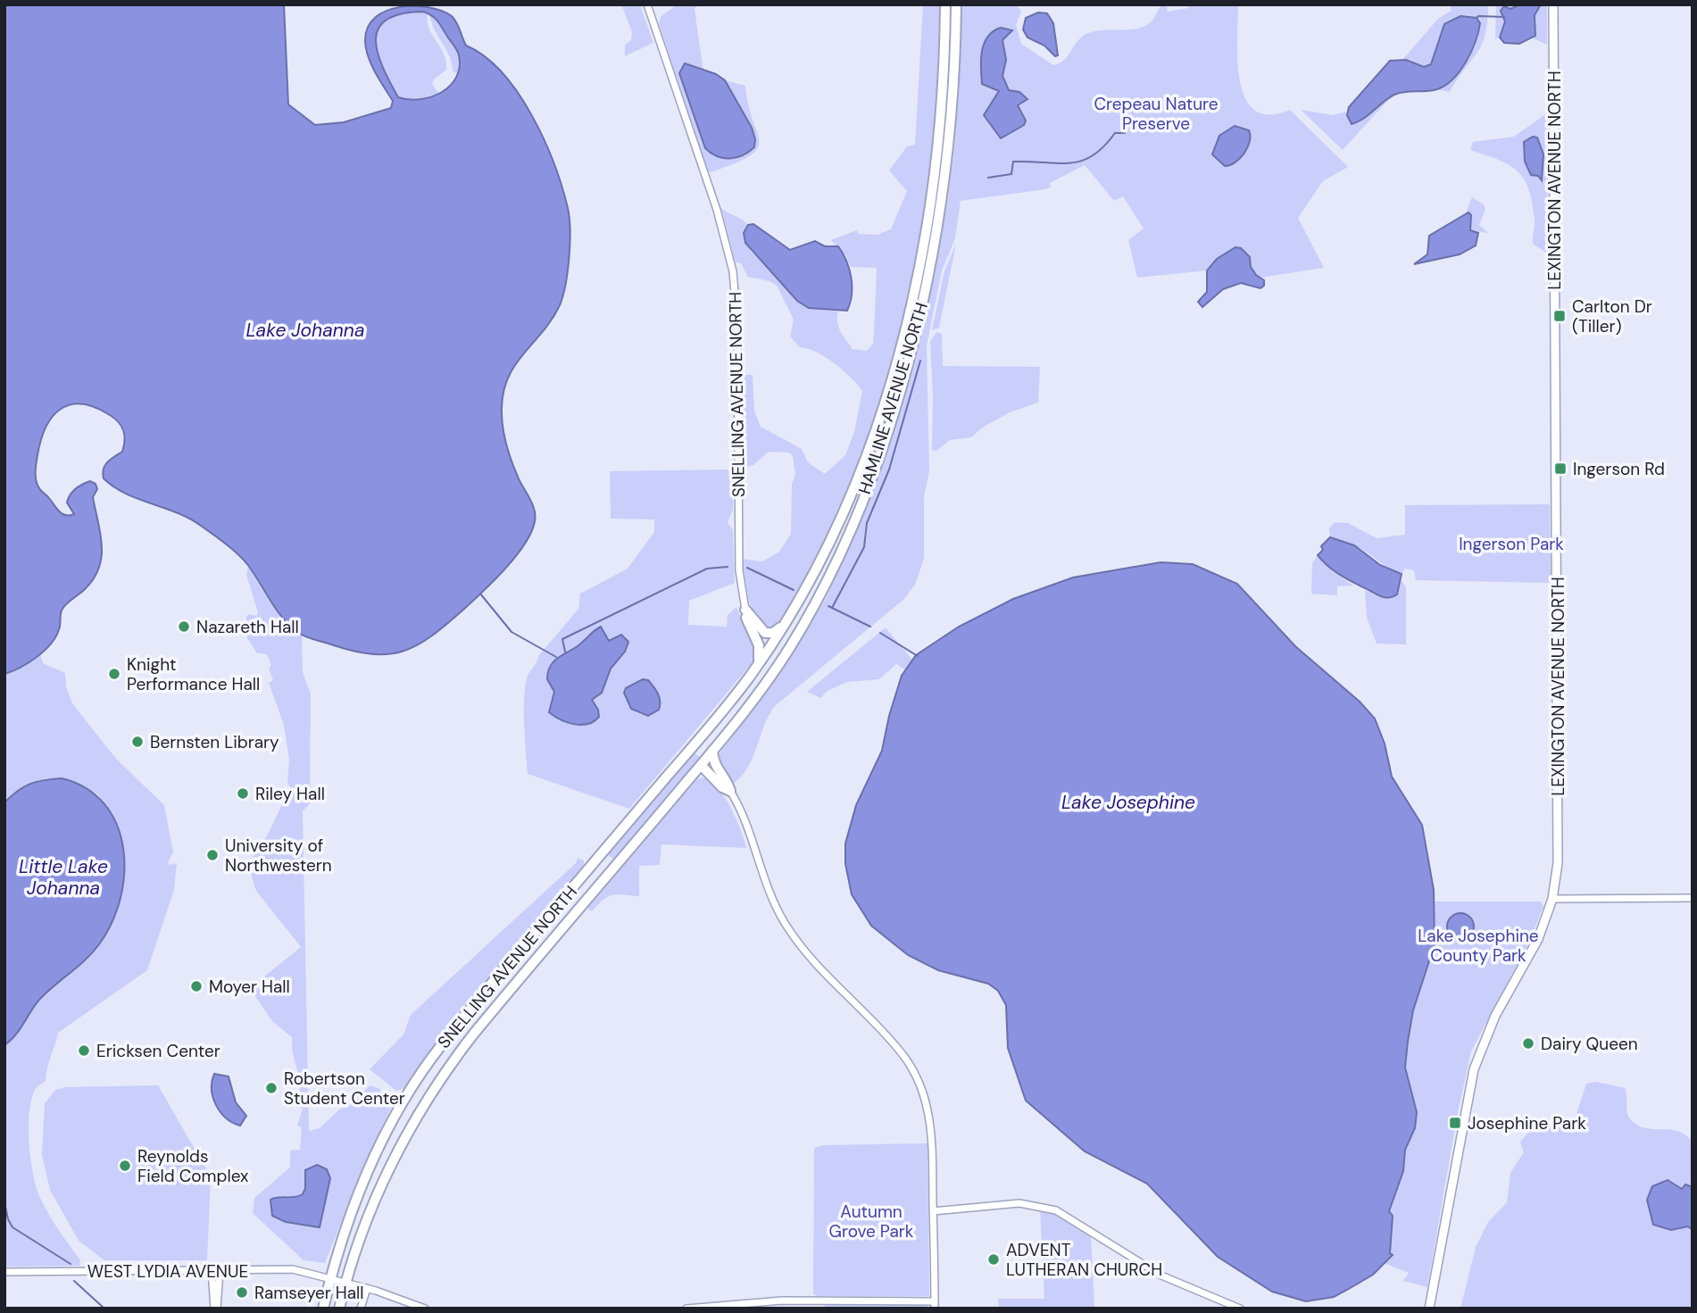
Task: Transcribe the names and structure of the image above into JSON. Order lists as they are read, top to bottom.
{
  "streets": {
    "highway": ["SNELLING AVENUE NORTH", "HAMLINE AVENUE NORTH"],
    "main road": ["LEXINGTON AVENUE NORTH"],
    "street": ["WEST LYDIA AVENUE"]
  },
  "crossings": [
    ["SNELLING AVENUE NORTH", "HAMLINE AVENUE NORTH"],
    ["SNELLING AVENUE NORTH", "WEST LYDIA AVENUE"]
  ],
  "water": ["Lake Johanna", "Lake Josephine", "Little Lake Johanna"],
  "parks": [
    "Crepeau Nature Preserve",
    "Ingerson Park",
    "Lake Josephine County Park",
    "Autumn Grove Park"
  ],
  "places": {
    "transit": ["Carlton Dr (Tiller)", "Ingerson Rd", "Josephine Park"],
    "other": [
      "Nazareth Hall",
      "Knight Performance Hall",
      "Bernsten Library",
      "Riley Hall",
      "University of Northwestern",
      "Moyer Hall",
      "Dairy Queen",
      "Ericksen Center",
      "Robertson Student Center",
      "Reynolds Field Complex",
      "ADVENT LUTHERAN CHURCH",
      "Ramseyer Hall"
    ]
  }
}
